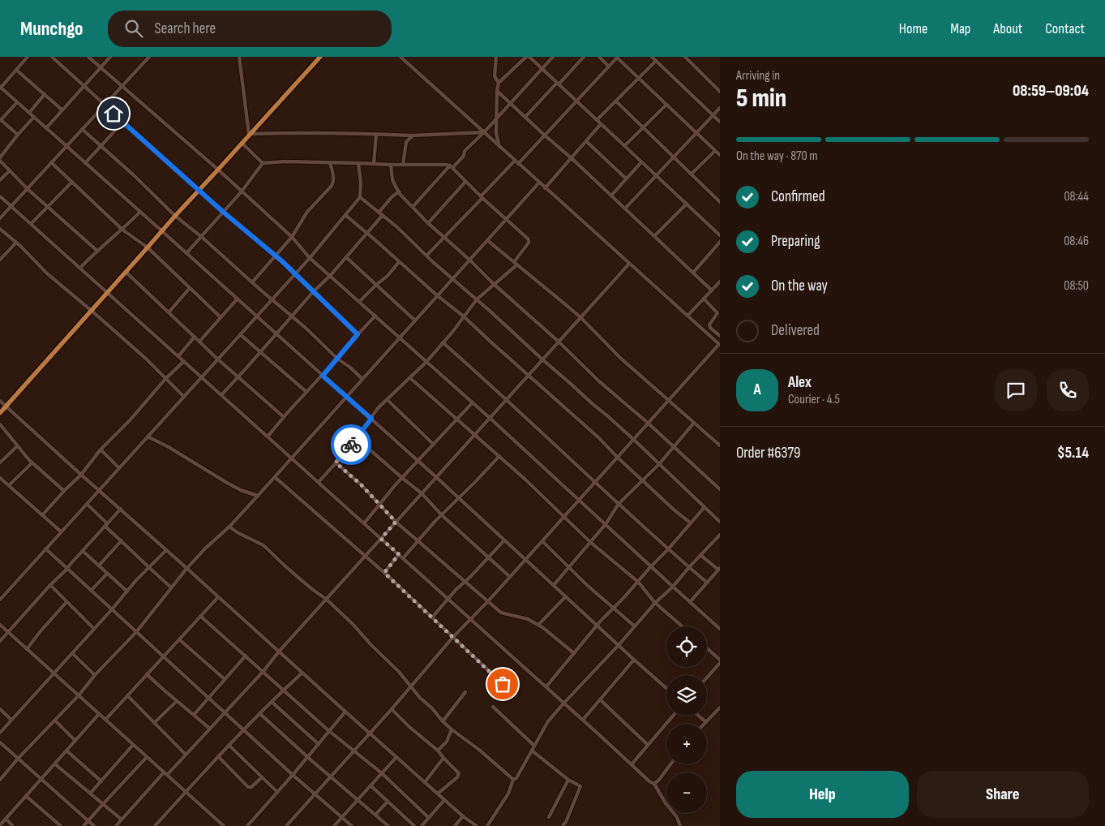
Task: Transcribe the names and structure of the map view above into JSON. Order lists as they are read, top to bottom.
{
  "page": {
    "header": "Munchgo",
    "search": "Search here",
    "nav": [
      "Home",
      "Map",
      "About",
      "Contact"
    ],
    "heading": ["5 min", "Arriving in", "08:59–09:04"],
    "panel": [
      "Alex",
      "Courier · 4.5",
      "Order #6379",
      "$5.14"
    ],
    "bar": "On the way · 870 m",
    "list": [
      ["Confirmed", "08:44"],
      ["Preparing", "08:46"],
      ["On the way", "08:50"],
      "Delivered"
    ],
    "round": "A",
    "map_buttons": ["+", "−"],
    "buttons": ["Help", "Share"]
  }
}
